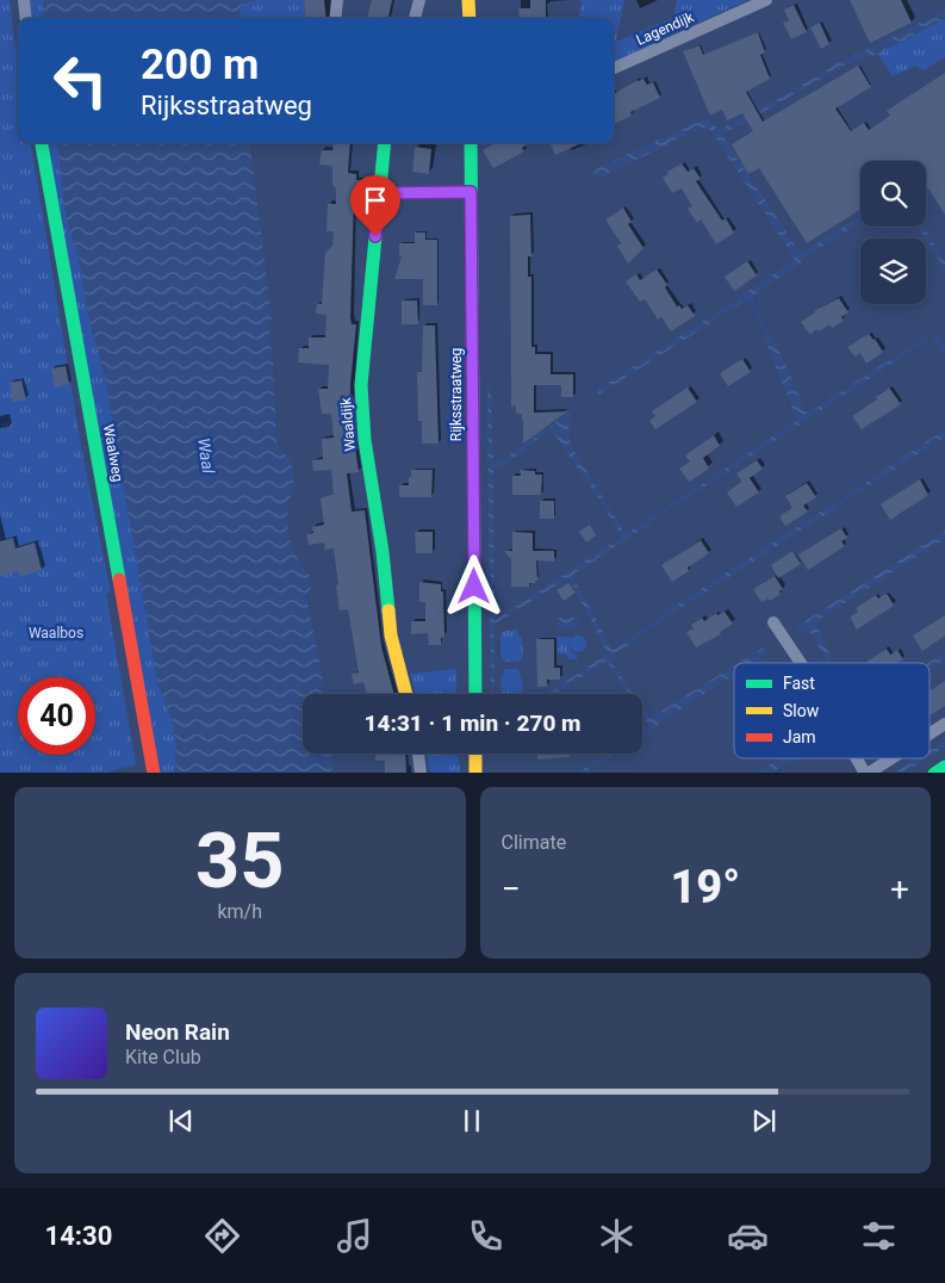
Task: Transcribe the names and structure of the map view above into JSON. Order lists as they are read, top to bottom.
{
  "streets": {
    "street": [
      "Lagendijk",
      "Rijksstraatweg",
      "Waaldijk",
      "Waalweg"
    ]
  },
  "water": ["Waal"],
  "parks": ["Waalbos"],
  "legend": ["Fast", "Slow", "Jam"],
  "page": {
    "turn": ["200 m", "Rijksstraatweg"],
    "limit": "40",
    "trip": "14:31 · 1 min · 270 m",
    "tile": [
      ["35", "km/h"],
      "Climate"
    ],
    "heat": ["−", "19°", "+"],
    "song": ["Neon Rain", "Kite Club"],
    "tabs": "14:30"
  }
}
